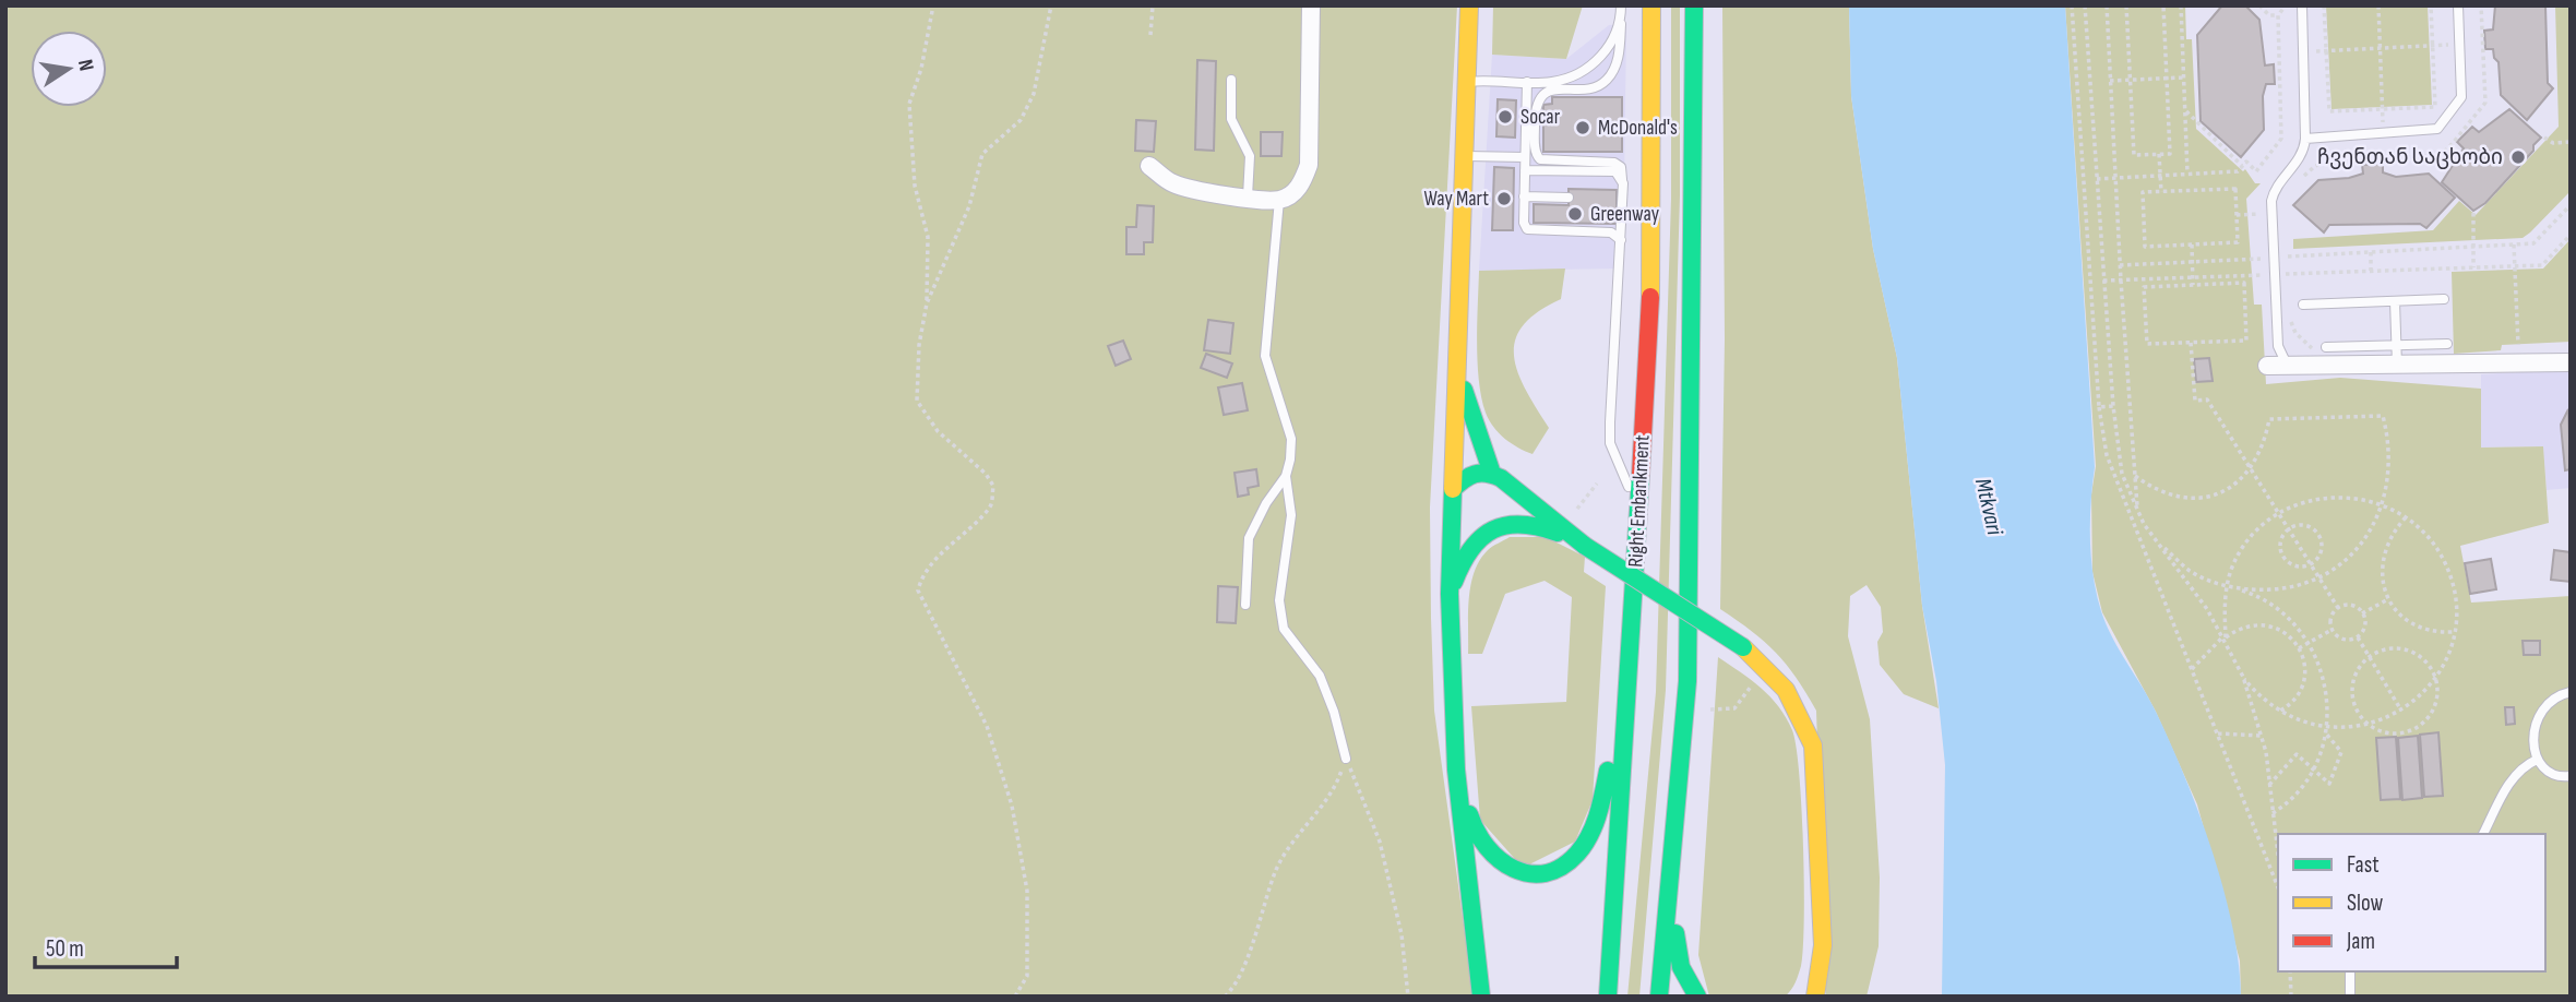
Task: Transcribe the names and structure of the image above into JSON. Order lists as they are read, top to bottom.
{
  "streets": {
    "main road": ["Right Embankment"]
  },
  "water": ["Mtkvari"],
  "places": [
    "Socar",
    "McDonald's",
    "ჩვენთან საცხობი",
    "Way Mart",
    "Greenway"
  ],
  "legend": ["Fast", "Slow", "Jam"],
  "scale_bar": "50 m",
  "north": "right"
}
